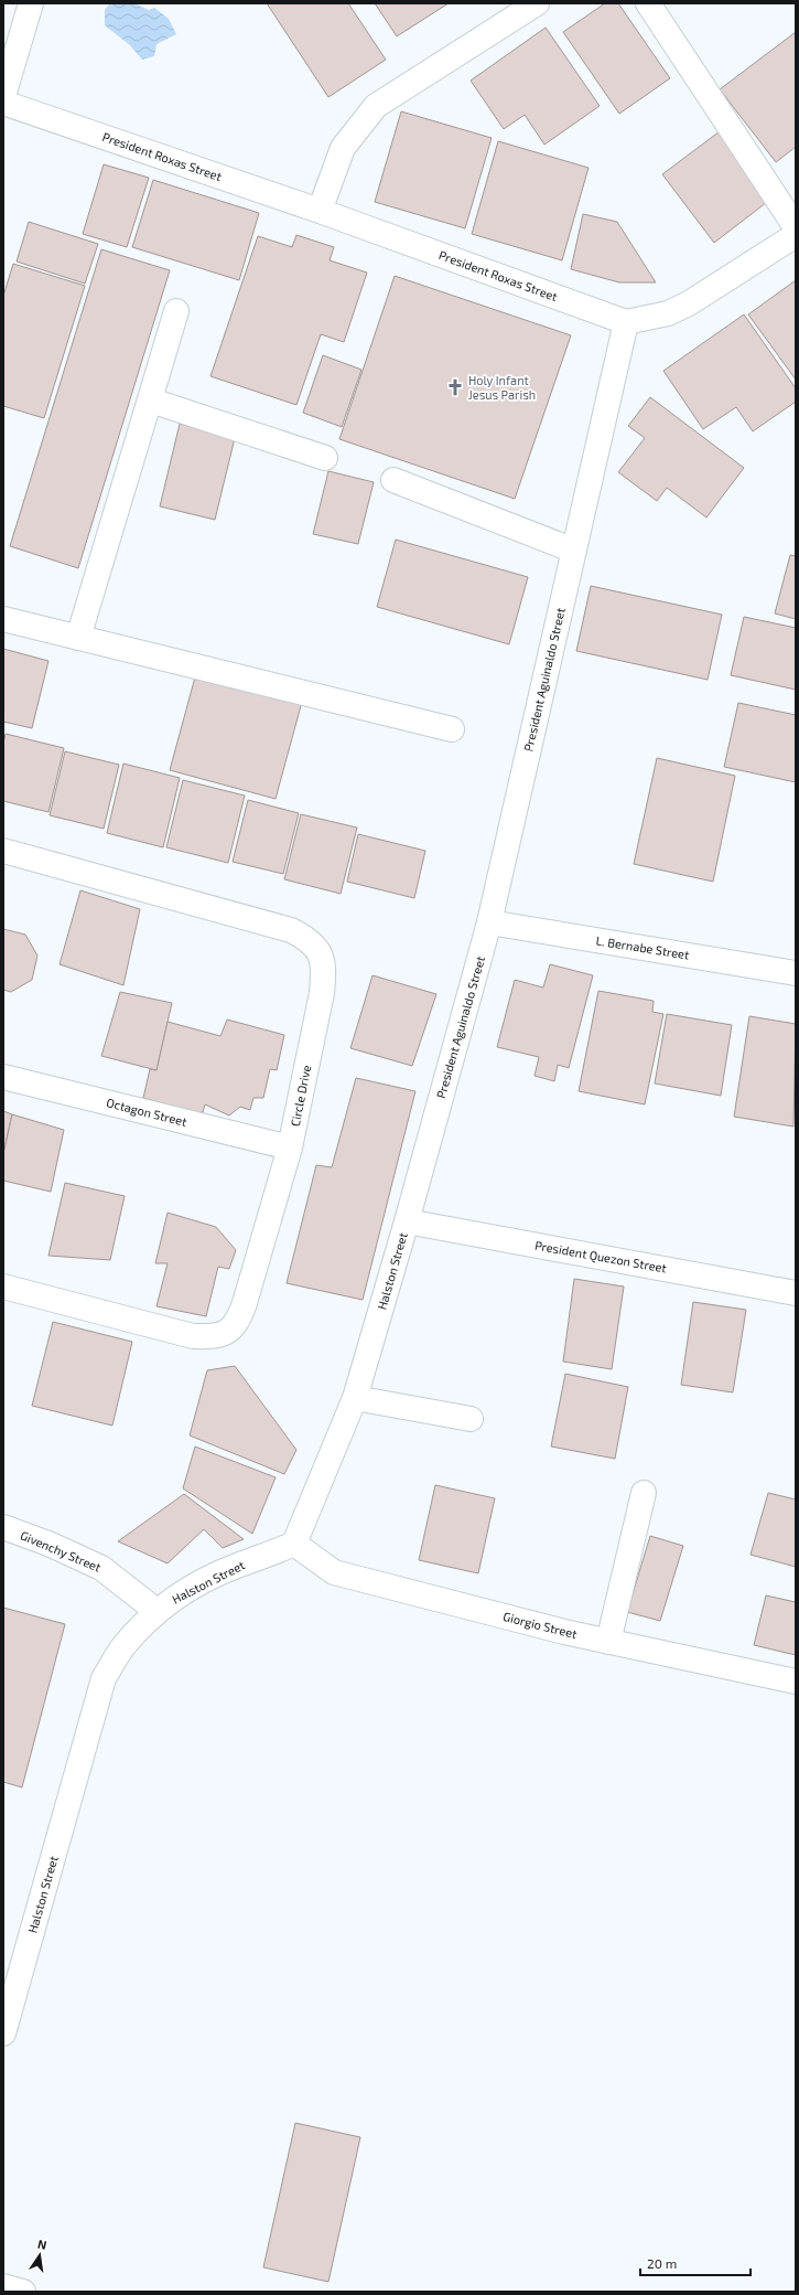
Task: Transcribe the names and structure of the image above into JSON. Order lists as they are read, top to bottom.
{
  "streets": {
    "street": [
      "President Roxas Street",
      "President Aguinaldo Street",
      "L. Bernabe Street",
      "Circle Drive",
      "Octagon Street",
      "President Quezon Street",
      "Halston Street",
      "Givenchy Street",
      "Giorgio Street"
    ]
  },
  "crossings": [
    ["President Roxas Street", "President Aguinaldo Street"],
    ["President Aguinaldo Street", "L. Bernabe Street"],
    ["President Aguinaldo Street", "President Quezon Street"],
    ["President Aguinaldo Street", "Halston Street"],
    ["Circle Drive", "Octagon Street"],
    ["President Quezon Street", "Halston Street"],
    ["Halston Street", "Givenchy Street"],
    ["Halston Street", "Giorgio Street"]
  ],
  "places": {
    "church": ["Holy Infant Jesus Parish"]
  },
  "scale_bar": "20 m",
  "north": "top"
}
